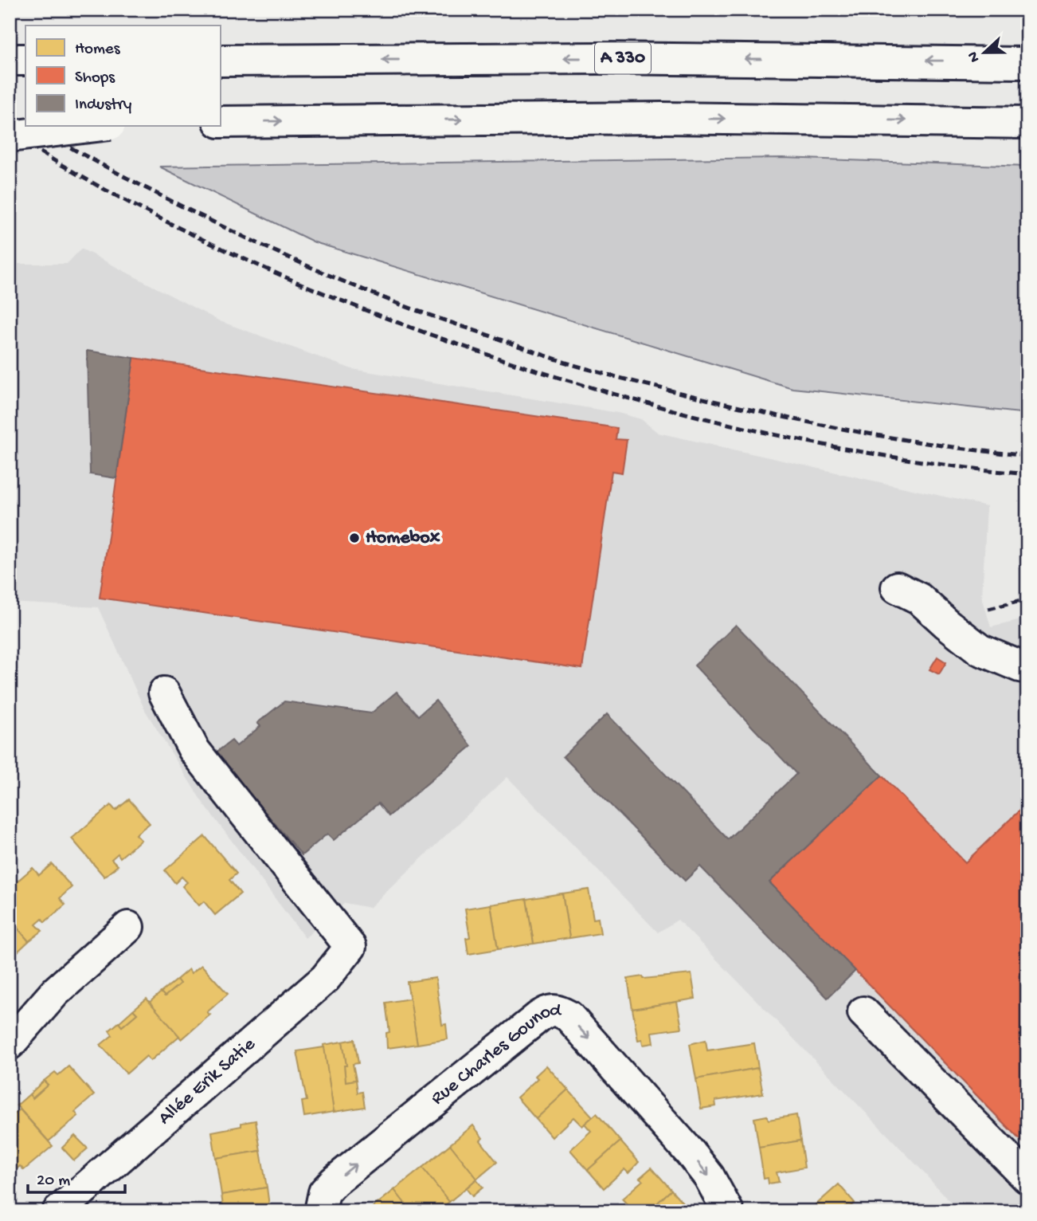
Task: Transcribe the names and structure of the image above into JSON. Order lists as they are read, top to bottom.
{
  "streets": {
    "main road": ["A 330", "Rue Charles Gounod", "Allée Erik Satie"]
  },
  "places": ["Homebox"],
  "legend": ["Homes", "Shops", "Industry"],
  "scale_bar": "20 m",
  "north": "left"
}
